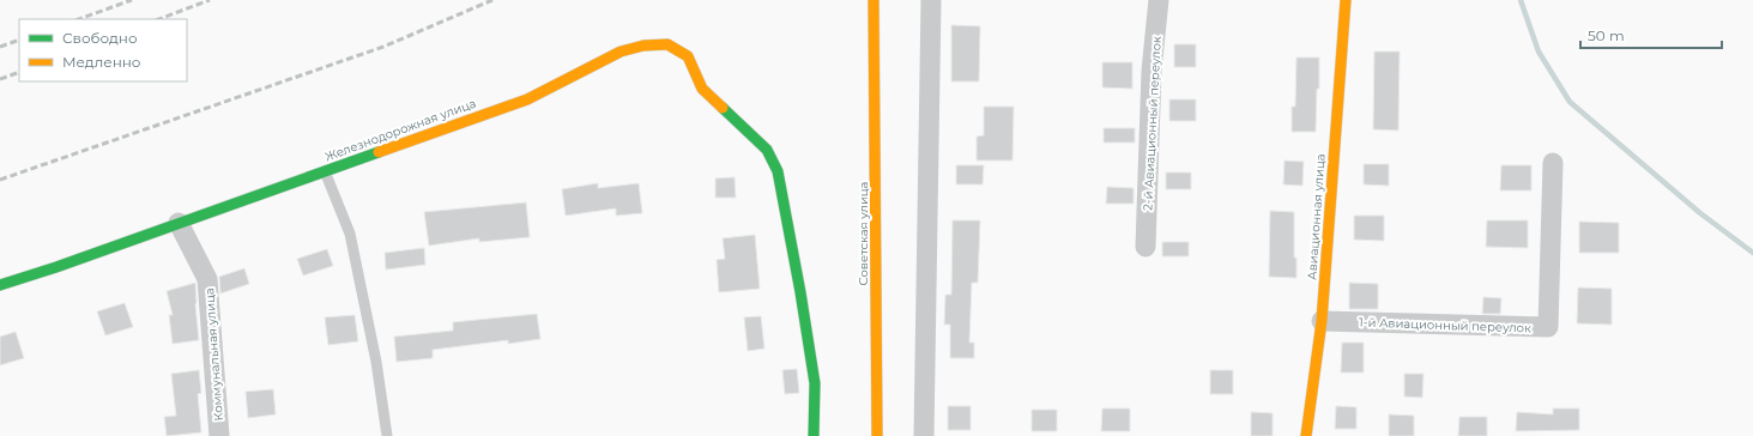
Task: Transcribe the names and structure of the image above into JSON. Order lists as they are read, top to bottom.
{
  "streets": {
    "street": [
      "2-й Авиационный переулок",
      "Железнодорожная улица",
      "Авиационная улица",
      "Советская улица",
      "1-й Авиационный переулок",
      "Коммунальная улица"
    ]
  },
  "crossings": [
    ["Железнодорожная улица", "Коммунальная улица"],
    ["Авиационная улица", "1-й Авиационный переулок"]
  ],
  "legend": ["Свободно", "Медленно"],
  "scale_bar": "50 m"
}
